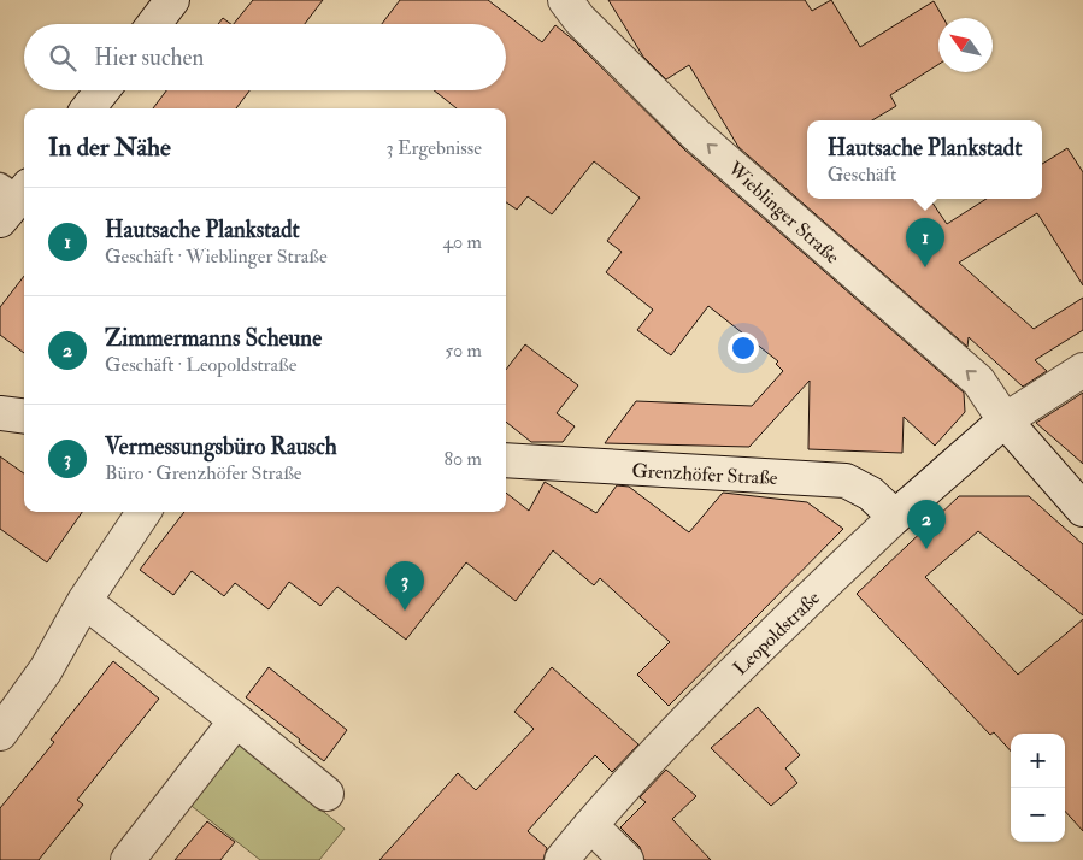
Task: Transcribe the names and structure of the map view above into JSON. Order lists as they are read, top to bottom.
{
  "streets": {
    "street": ["Wieblinger Straße", "Grenzhöfer Straße", "Leopoldstraße"]
  },
  "crossings": [
    ["Wieblinger Straße", "Leopoldstraße"],
    ["Grenzhöfer Straße", "Leopoldstraße"]
  ],
  "one_way": ["Wieblinger Straße"],
  "north": "top left",
  "page": {
    "search": "Hier suchen",
    "heading": ["In der Nähe", "3 Ergebnisse"],
    "popup": ["Hautsache Plankstadt", "Geschäft"],
    "list": [
      {
        "mark": "1",
        "name": "Hautsache Plankstadt",
        "note": "Geschäft · Wieblinger Straße",
        "value": "40 m"
      },
      {
        "mark": "2",
        "name": "Zimmermanns Scheune",
        "note": "Geschäft · Leopoldstraße",
        "value": "50 m"
      },
      {
        "mark": "3",
        "name": "Vermessungsbüro Rausch",
        "note": "Büro · Grenzhöfer Straße",
        "value": "80 m"
      }
    ],
    "pins": ["1", "2", "3"],
    "map_buttons": ["+", "−"]
  }
}
